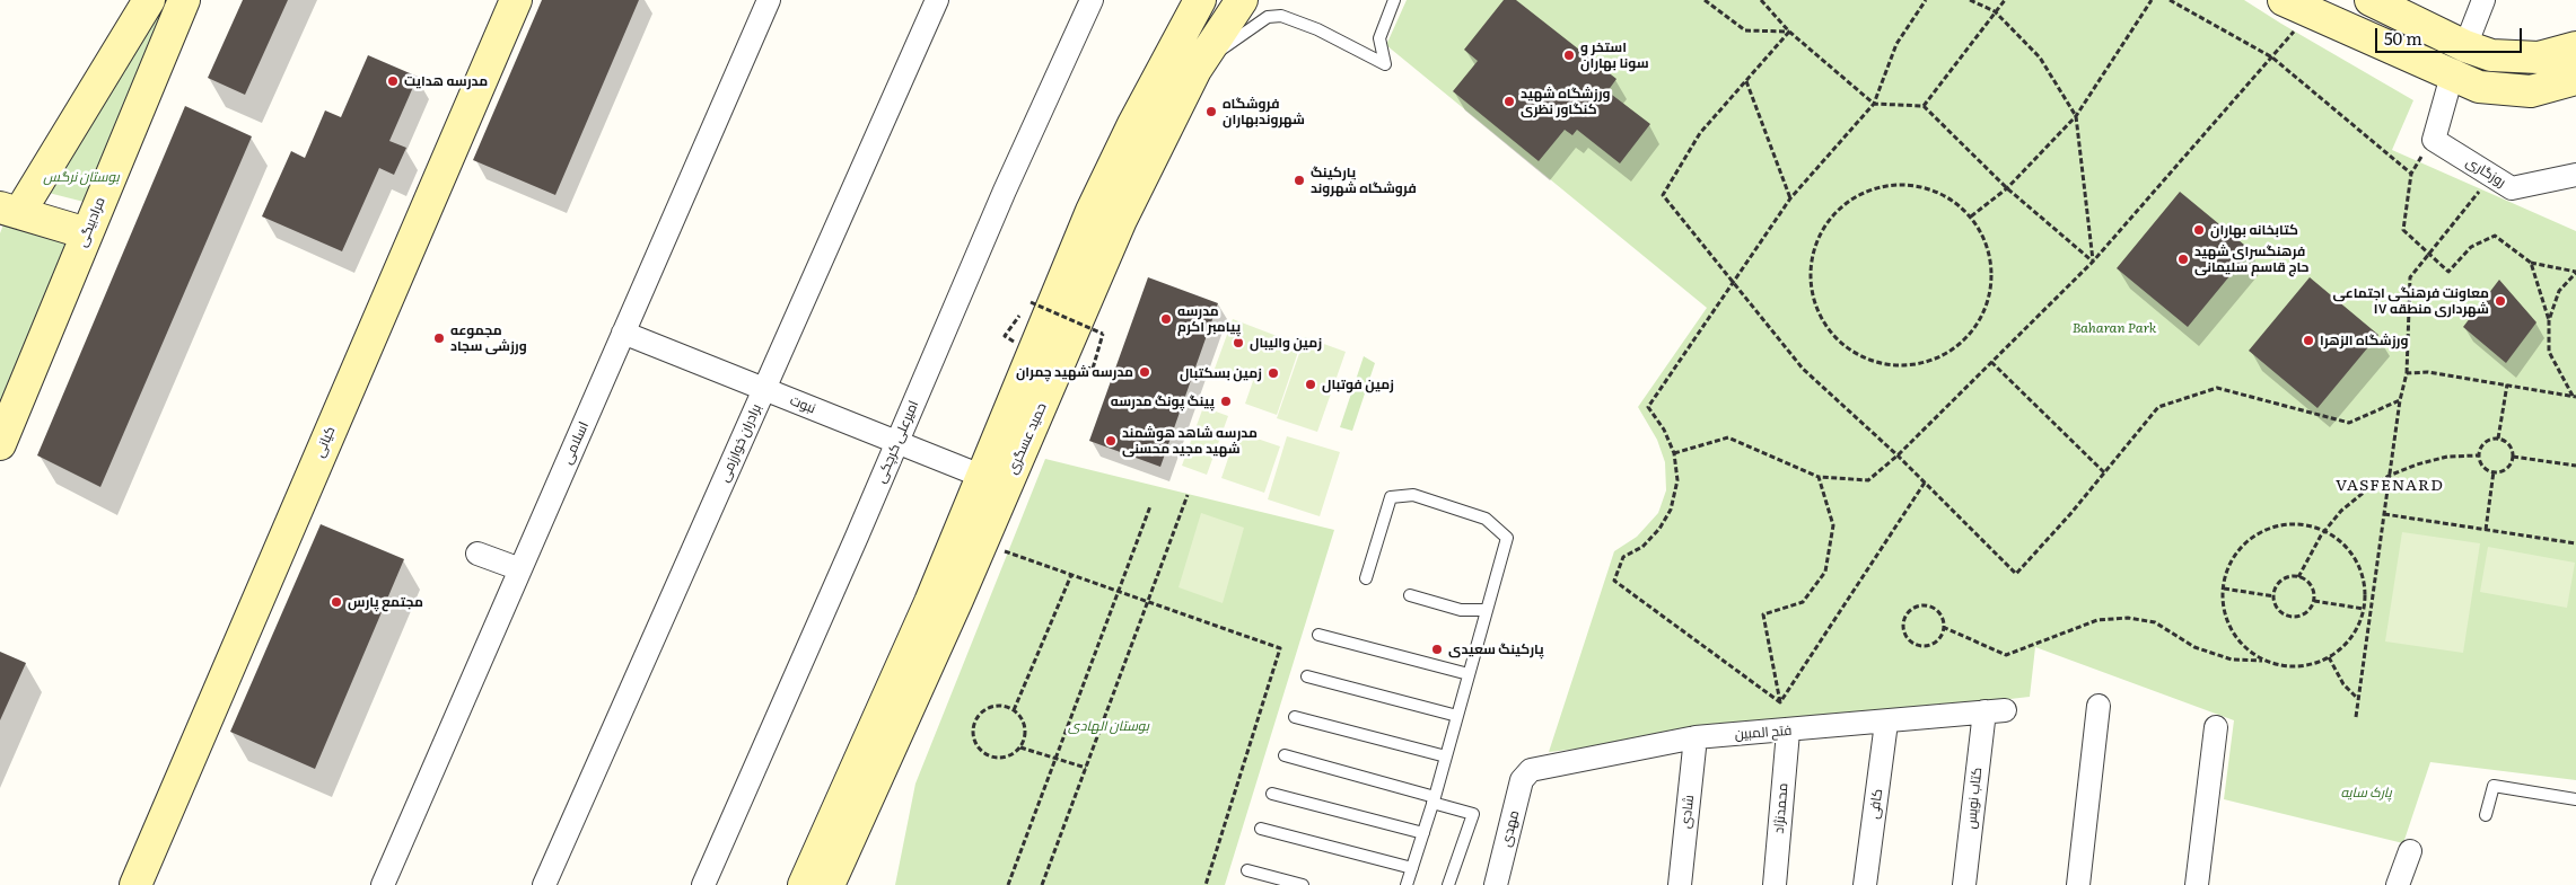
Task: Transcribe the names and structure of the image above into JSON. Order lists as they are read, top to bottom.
{
  "streets": {
    "main road": ["مرادبیگی", "حمید عسگری", "کیانی"],
    "street": [
      "روزگاری",
      "نبوت",
      "امیرعلی کرچکی",
      "اسلامی",
      "برادران خوارزمی",
      "فتح المبین",
      "کتاب نویس",
      "کافی",
      "محمدنژاد",
      "شادی",
      "مهدی"
    ]
  },
  "crossings": [
    ["نبوت", "حمید عسگری"],
    ["نبوت", "امیرعلی کرچکی"],
    ["نبوت", "اسلامی"],
    ["نبوت", "برادران خوارزمی"],
    ["فتح المبین", "کتاب نویس"],
    ["فتح المبین", "کافی"],
    ["فتح المبین", "محمدنژاد"],
    ["فتح المبین", "شادی"],
    ["فتح المبین", "مهدی"]
  ],
  "districts": ["VASFENARD"],
  "parks": [
    "بوستان نرگس",
    "Baharan Park",
    "بوستان الهادی",
    "پارک سایه"
  ],
  "places": [
    "استخر و سونا بهاران",
    "مدرسه هدایت",
    "ورزشگاه شهید کنگاور نظری",
    "فروشگاه شهروندبهاران",
    "پارکینگ فروشگاه شهروند",
    "کتابخانه بهاران",
    "فرهنگسرای شهید حاج قاسم سلیمانی",
    "معاونت فرهنگی اجتماعی شهرداری منطقه ۱۷",
    "مدرسه پیامبر اکرم",
    "مجموعه ورزشی سجاد",
    "ورزشگاه الزهرا",
    "زمین والیبال",
    "مدرسه شهید چمران",
    "زمین بسکتبال",
    "زمین فوتبال",
    "پینگ پونگ مدرسه",
    "مدرسه شاهد هوشمند شهید مجید محسنی",
    "مجتمع پارس",
    "پارکینگ سعیدی"
  ],
  "scale_bar": "50 m"
}
